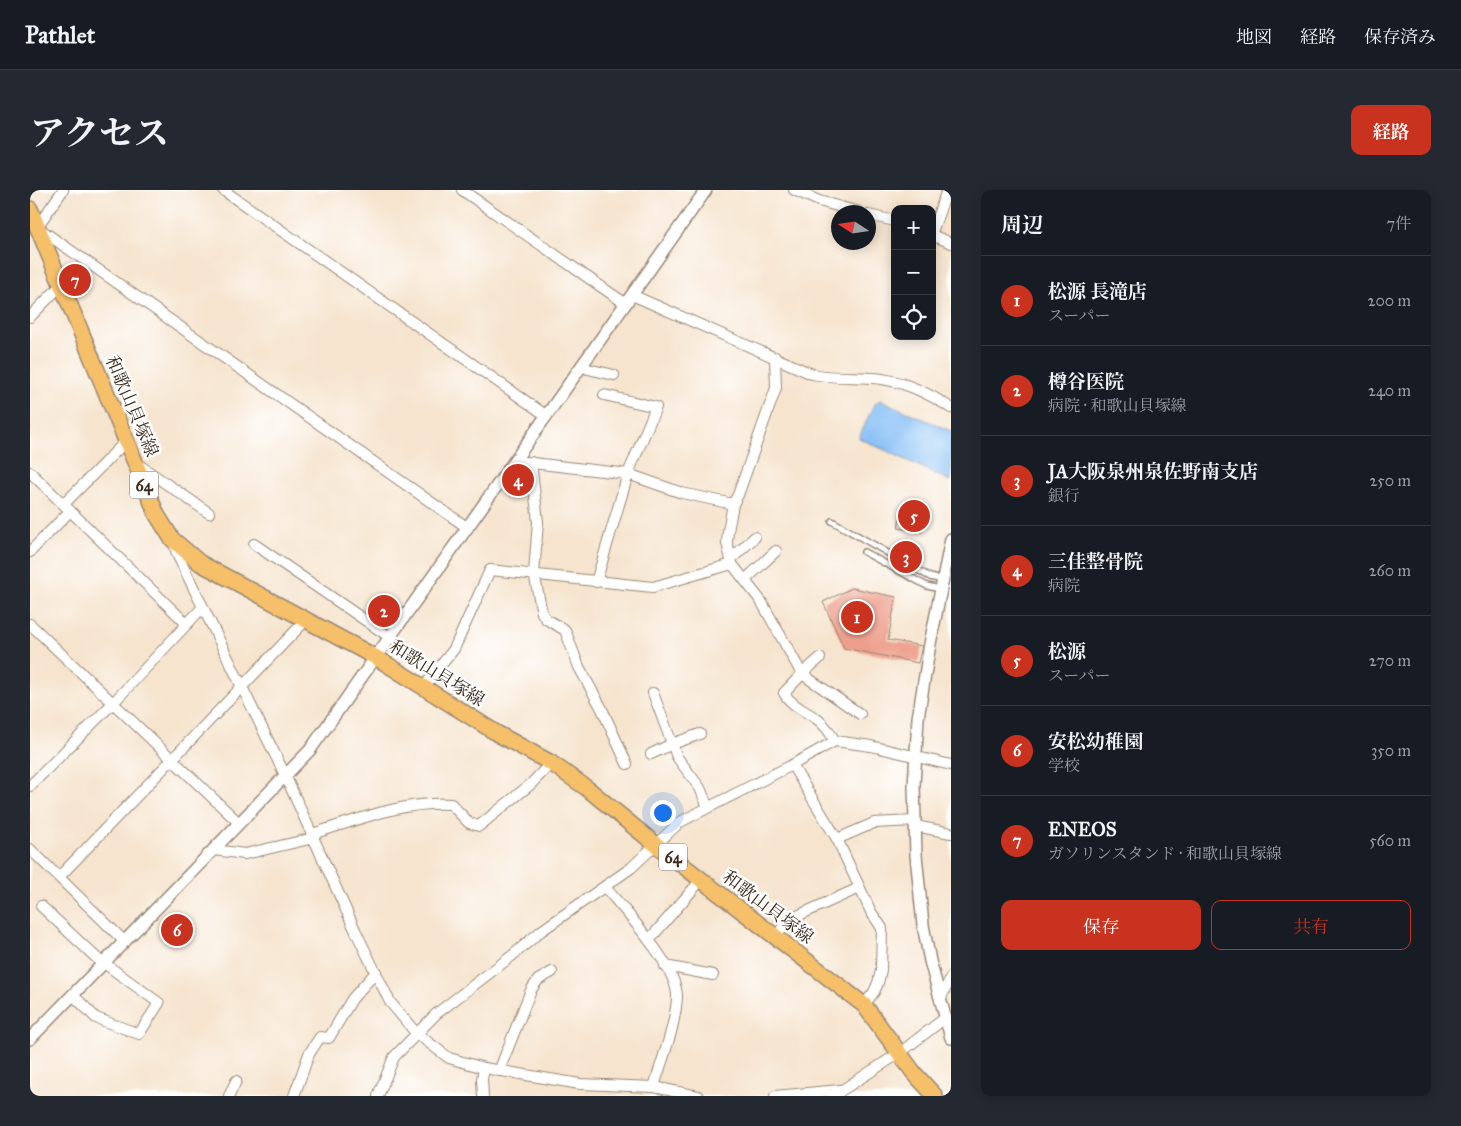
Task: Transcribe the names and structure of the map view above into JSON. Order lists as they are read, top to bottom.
{
  "streets": {
    "main road": ["和歌山貝塚線", "64"]
  },
  "north": "left",
  "page": {
    "header": "Pathlet",
    "nav": ["地図", "経路", "保存済み"],
    "title": "アクセス",
    "buttons": [
      "経路",
      ["保存", "共有"]
    ],
    "heading": ["周辺", "7件"],
    "map_buttons": ["+", "−"],
    "list": [
      {
        "mark": "1",
        "name": "松源 長滝店",
        "note": "スーパー",
        "value": "200 m"
      },
      {
        "mark": "2",
        "name": "樽谷医院",
        "note": "病院 · 和歌山貝塚線",
        "value": "240 m"
      },
      {
        "mark": "3",
        "name": "JA大阪泉州泉佐野南支店",
        "note": "銀行",
        "value": "250 m"
      },
      {
        "mark": "4",
        "name": "三佳整骨院",
        "note": "病院",
        "value": "260 m"
      },
      {
        "mark": "5",
        "name": "松源",
        "note": "スーパー",
        "value": "270 m"
      },
      {
        "mark": "6",
        "name": "安松幼稚園",
        "note": "学校",
        "value": "350 m"
      },
      {
        "mark": "7",
        "name": "ENEOS",
        "note": "ガソリンスタンド · 和歌山貝塚線",
        "value": "560 m"
      }
    ],
    "pins": [
      "7",
      "4",
      "5",
      "3",
      "2",
      "1",
      "6"
    ]
  }
}
